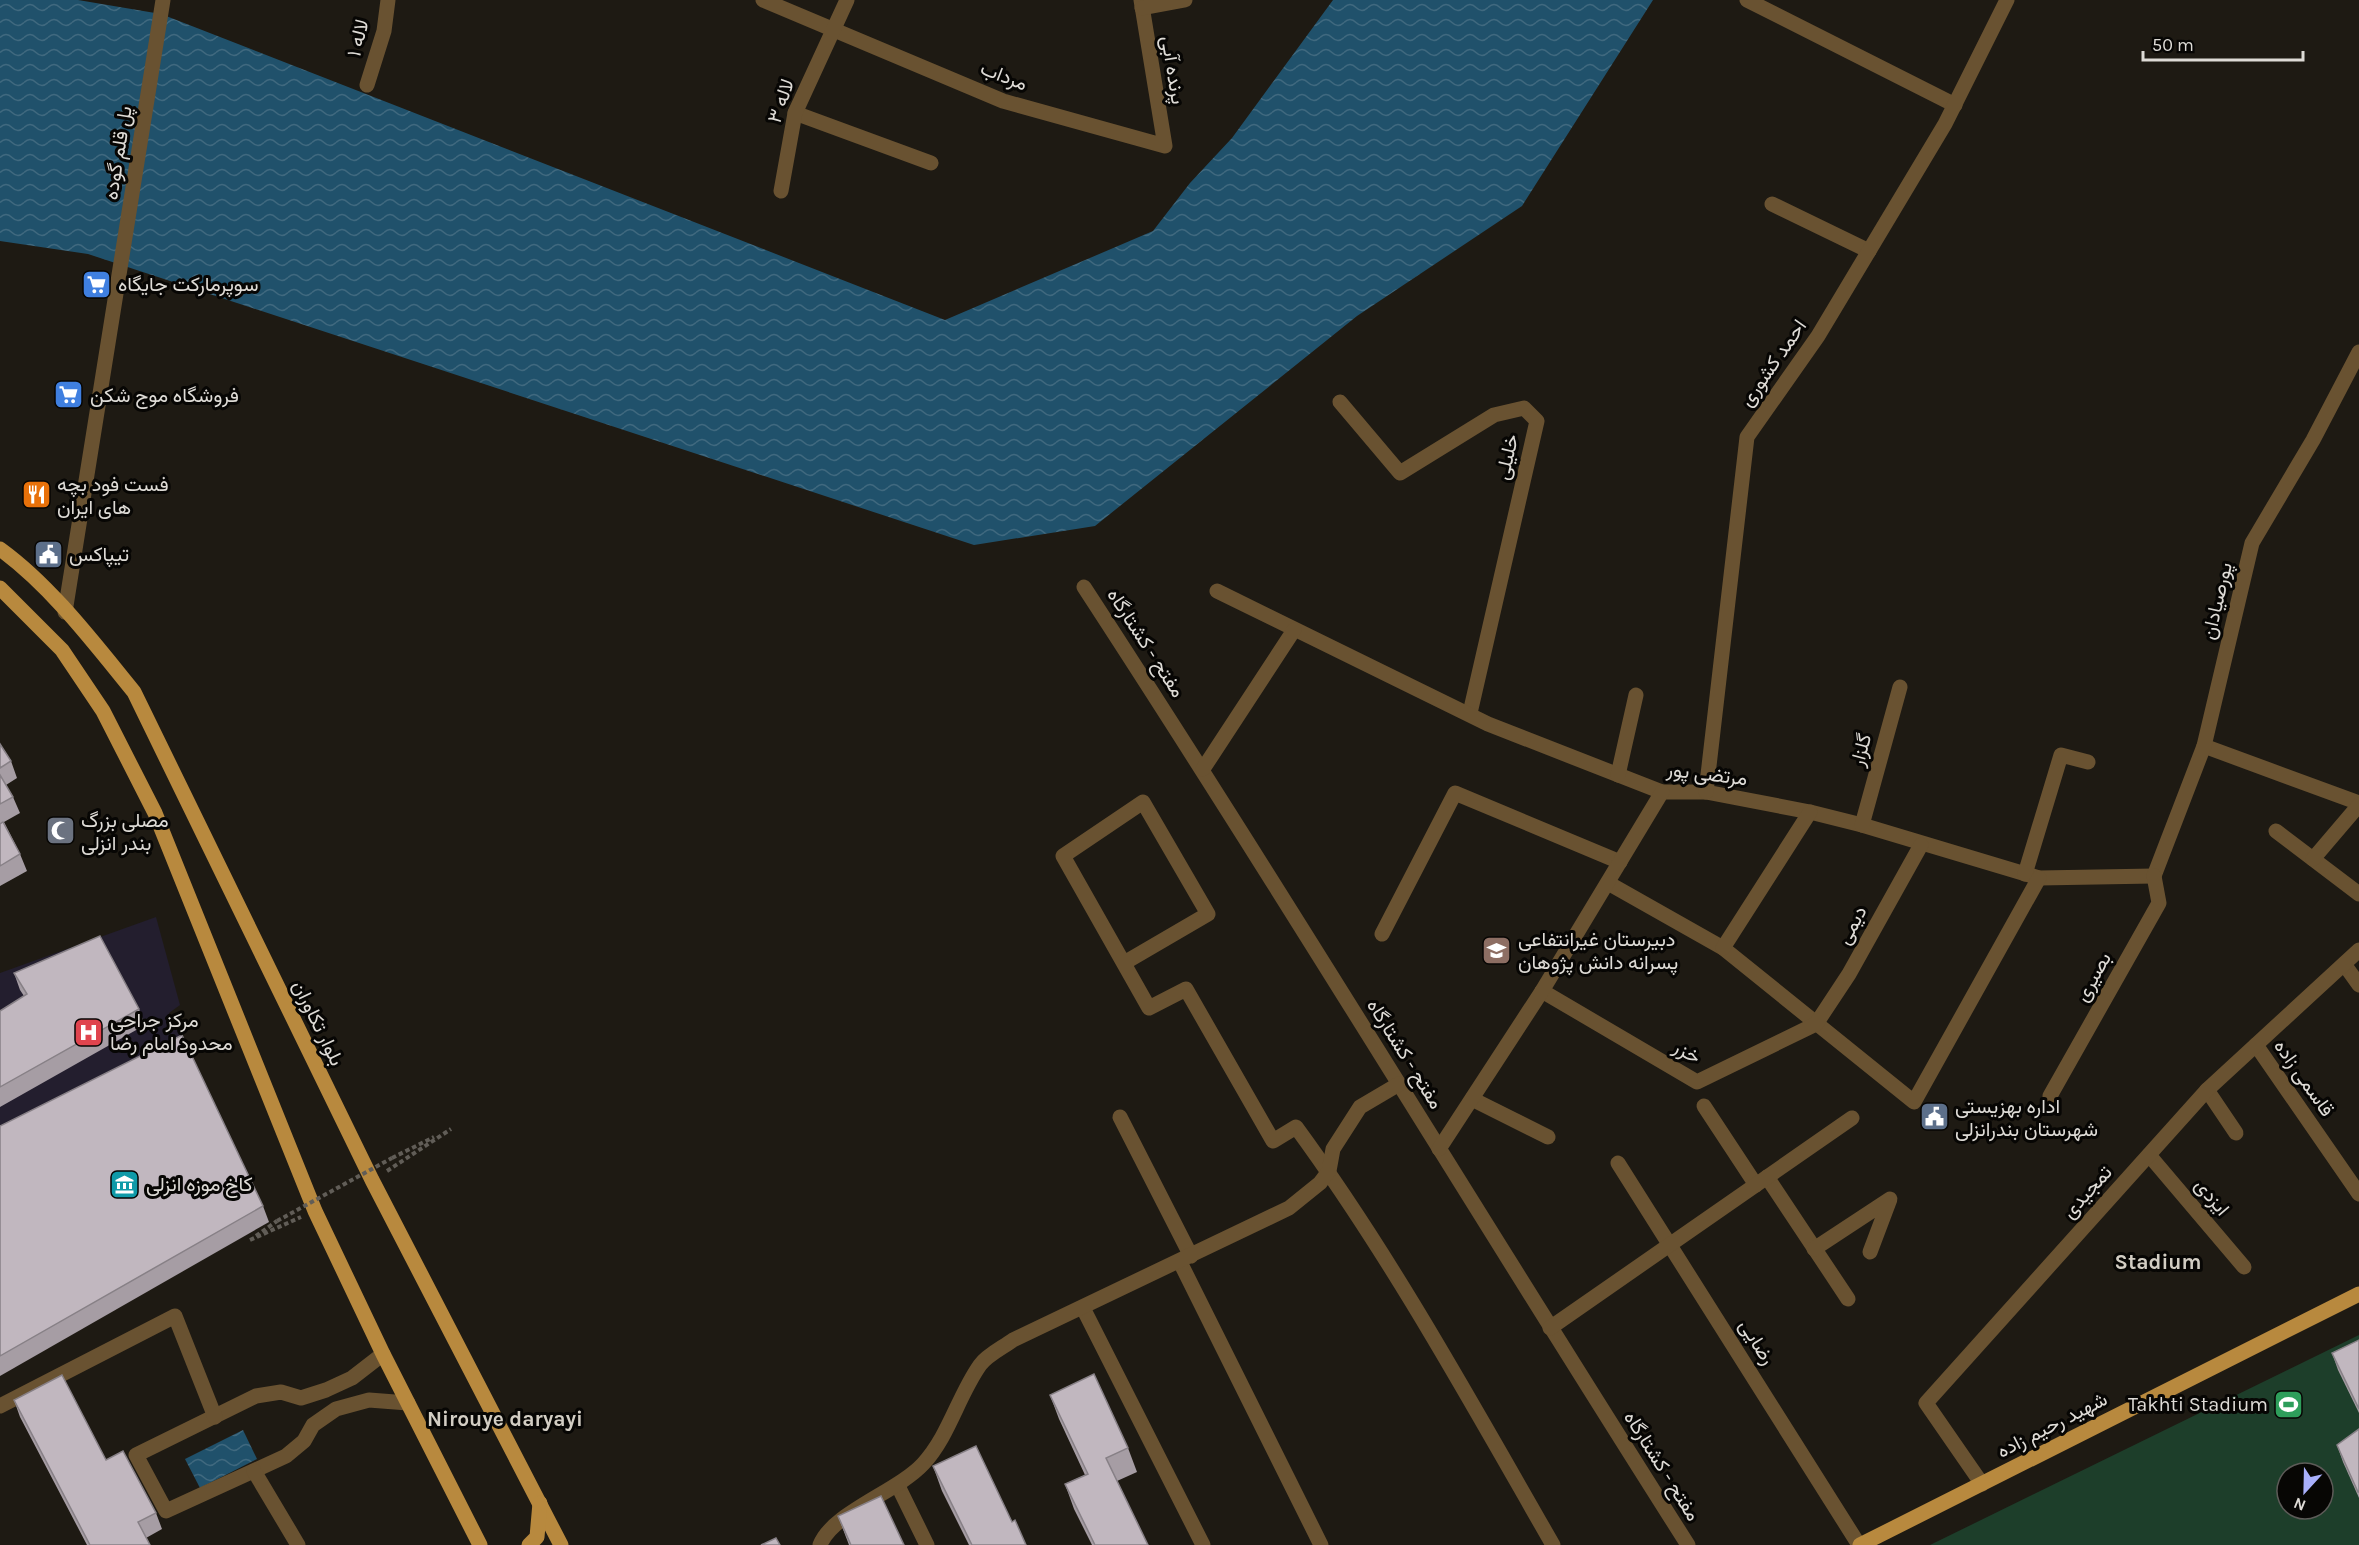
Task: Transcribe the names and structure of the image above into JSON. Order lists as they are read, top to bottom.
{
  "streets": {
    "main road": ["بلوار تکاوران", "شهید رحیم زاده"],
    "street": [
      "لاله ۱",
      "پرنده آبی",
      "مرداب",
      "لاله ۳",
      "پل قلم گوده",
      "احمد کشوری",
      "خلیلی",
      "پورصیادان",
      "مفتح - کشتارگاه",
      "گلزار",
      "مرتضی پور",
      "دیمی",
      "بصیری",
      "خزر",
      "قاسمی زاده",
      "تمجیدی",
      "ایزدی",
      "رضایی"
    ]
  },
  "crossings": [
    ["پرنده آبی", "مرداب"],
    ["مرداب", "لاله ۳"],
    ["پل قلم گوده", "بلوار تکاوران"],
    ["احمد کشوری", "مرتضی پور"],
    ["خلیلی", "مرتضی پور"],
    ["پورصیادان", "مرتضی پور"],
    ["پورصیادان", "بصیری"],
    ["گلزار", "مرتضی پور"],
    ["مرتضی پور", "دیمی"],
    ["مرتضی پور", "بصیری"],
    ["دیمی", "خزر"],
    ["قاسمی زاده", "تمجیدی"],
    ["تمجیدی", "ایزدی"],
    ["تمجیدی", "شهید رحیم زاده"],
    ["رضایی", "شهید رحیم زاده"]
  ],
  "districts": ["Stadium", "Nirouye daryayi"],
  "places": {
    "supermarket": ["سوپرمارکت جایگاه", "فروشگاه موج شکن"],
    "restaurant": ["فست فود بچه های ایران"],
    "public building": ["تیپاکس", "اداره بهزیستی شهرستان بندرانزلی"],
    "mosque": ["مصلی بزرگ بندر انزلی"],
    "school or university": ["دبیرستان غیرانتفاعی پسرانه دانش پژوهان"],
    "hospital": ["مرکز جراحی محدود امام رضا"],
    "museum": ["کاخ موزه انزلی"],
    "sports": ["Takhti Stadium"]
  },
  "scale_bar": "50 m",
  "north": "bottom"
}
